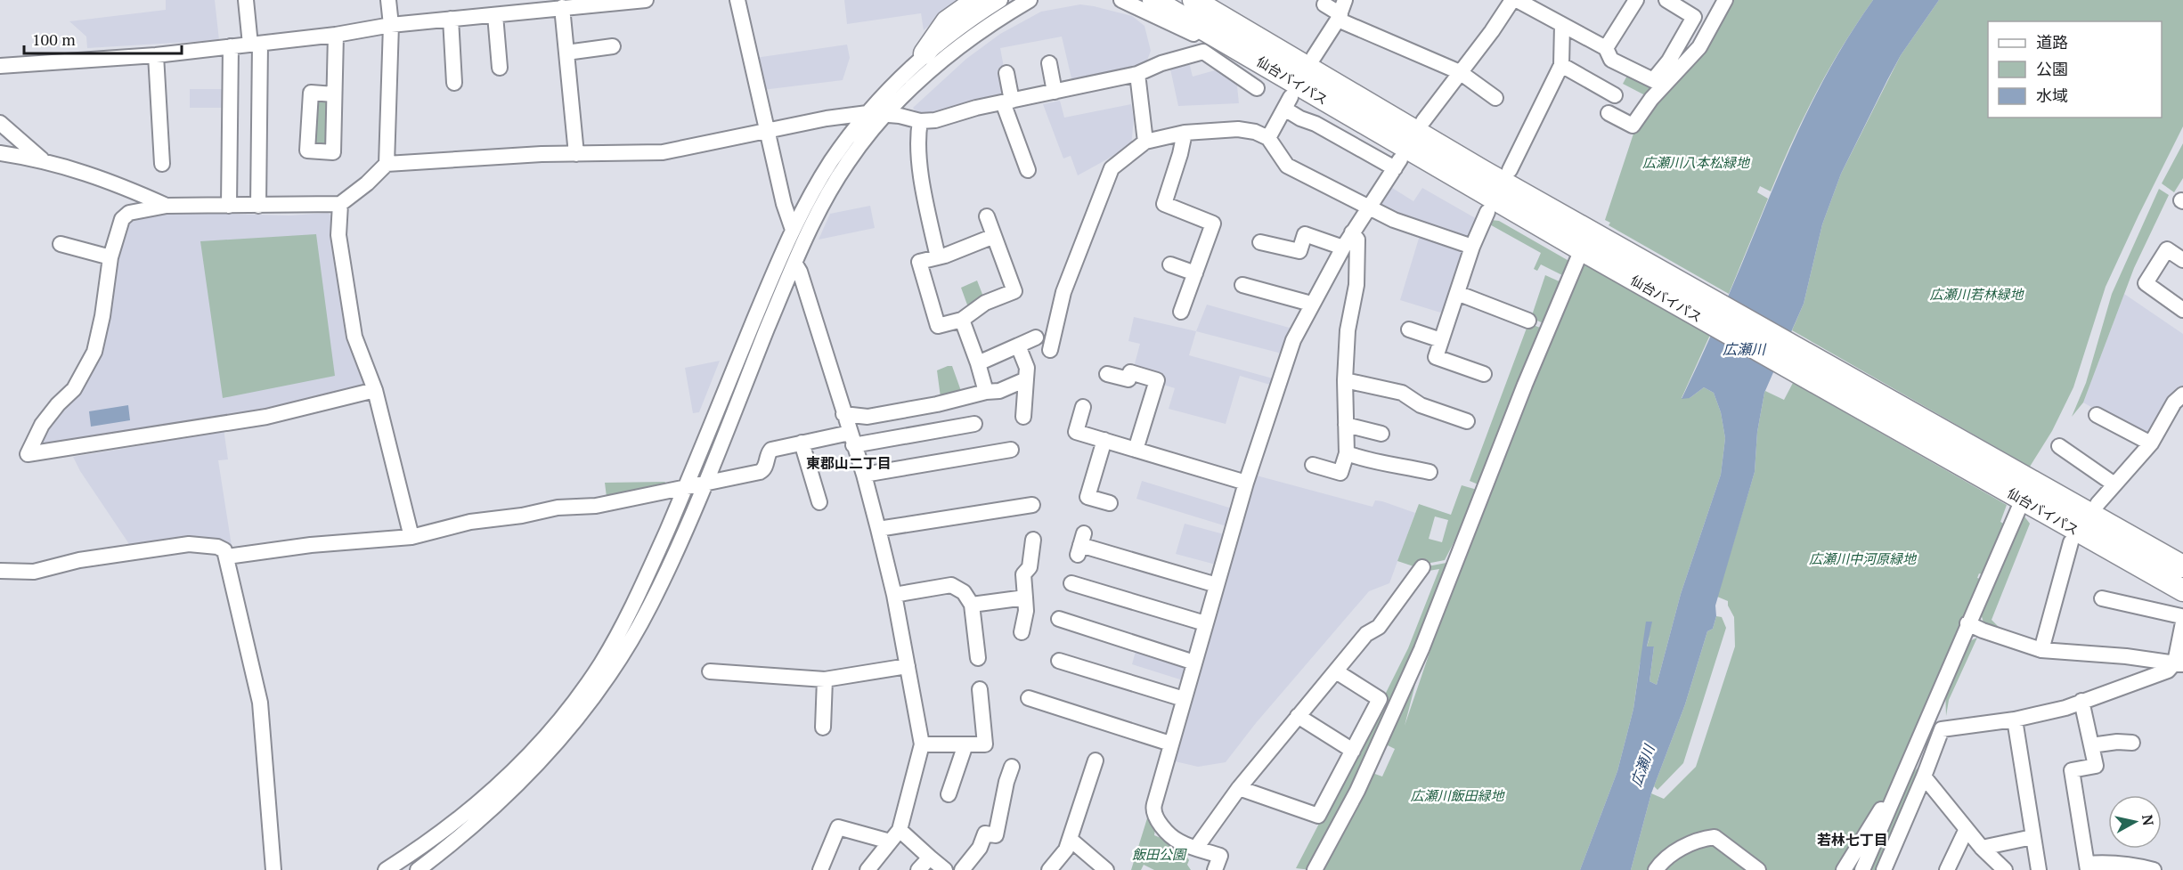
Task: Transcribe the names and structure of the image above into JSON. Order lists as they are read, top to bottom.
{
  "streets": {
    "highway": ["仙台バイパス"]
  },
  "districts": ["東郡山二丁目", "若林七丁目"],
  "water": ["広瀬川"],
  "parks": [
    "広瀬川八本松緑地",
    "広瀬川若林緑地",
    "広瀬川中河原緑地",
    "広瀬川飯田緑地",
    "飯田公園"
  ],
  "legend": ["道路", "公園", "水域"],
  "scale_bar": "100 m",
  "north": "right"
}
